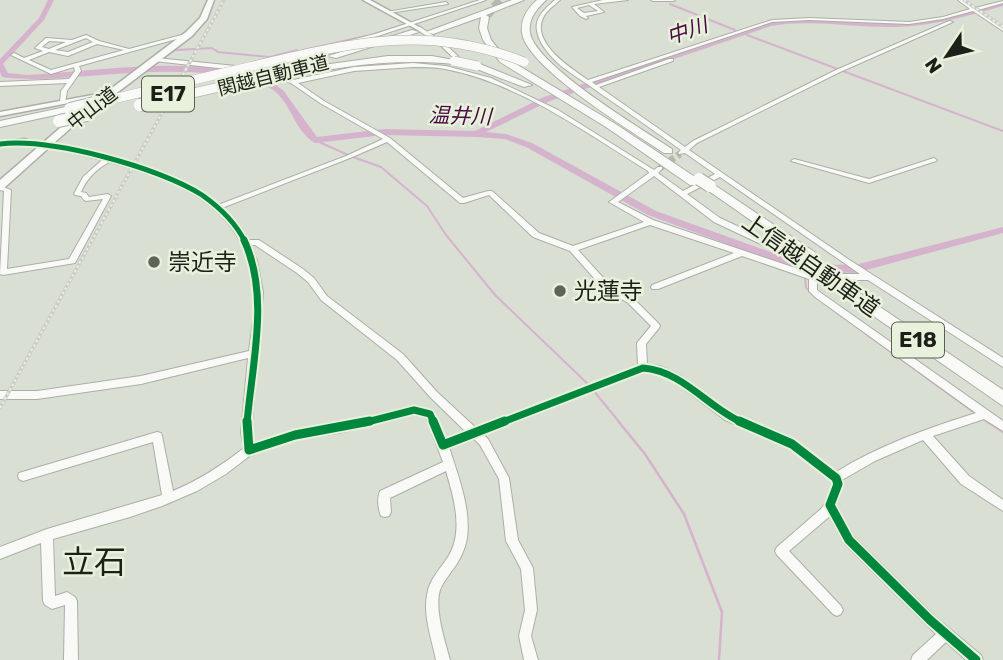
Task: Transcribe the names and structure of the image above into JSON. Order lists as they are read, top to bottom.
{
  "streets": {
    "highway": [
      "関越自動車道",
      "E17",
      "中山道",
      "上信越自動車道",
      "E18"
    ]
  },
  "districts": ["立石"],
  "water": ["中川", "温井川"],
  "places": ["崇近寺", "光蓮寺"],
  "north": "bottom left"
}
